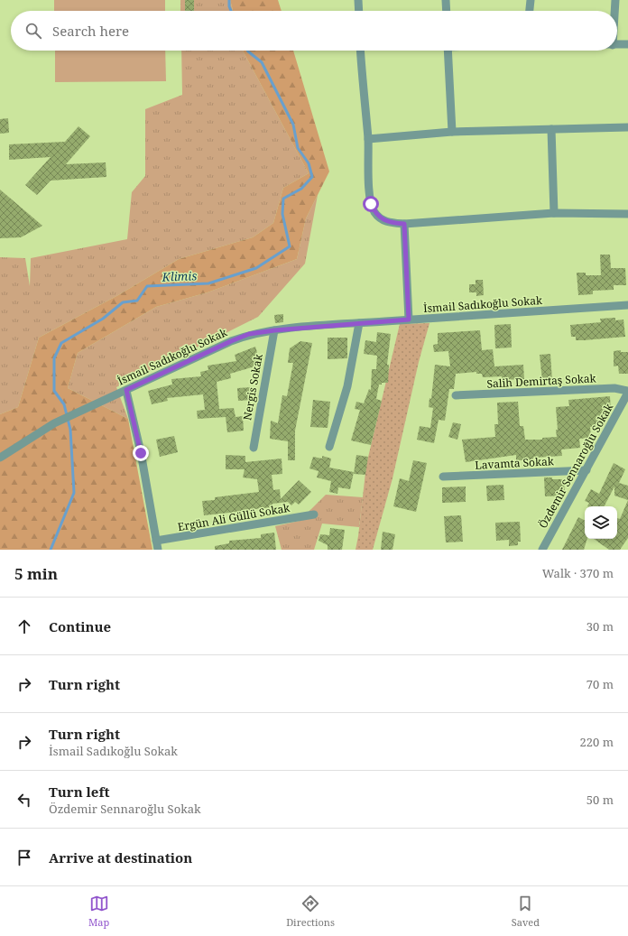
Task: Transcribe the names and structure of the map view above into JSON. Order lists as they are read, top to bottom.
{
  "streets": {
    "street": [
      "İsmail Sadıkoğlu Sokak",
      "Salih Demirtaş Sokak",
      "Nergis Sokak",
      "Lavamta Sokak",
      "Özdemir Sennaroğlu Sokak",
      "Ergün Ali Güllü Sokak"
    ]
  },
  "crossings": [
    ["İsmail Sadıkoğlu Sokak", "Nergis Sokak"],
    ["Salih Demirtaş Sokak", "Özdemir Sennaroğlu Sokak"],
    ["Lavamta Sokak", "Özdemir Sennaroğlu Sokak"]
  ],
  "water": ["Klimis"],
  "page": {
    "search": "Search here",
    "heading": ["5 min", "Walk · 370 m"],
    "list": [
      ["Continue", "30 m"],
      ["Turn right", "70 m"],
      ["Turn right", "İsmail Sadıkoğlu Sokak", "220 m"],
      ["Turn left", "Özdemir Sennaroğlu Sokak", "50 m"],
      "Arrive at destination"
    ],
    "nav": ["Map", "Directions", "Saved"]
  }
}
